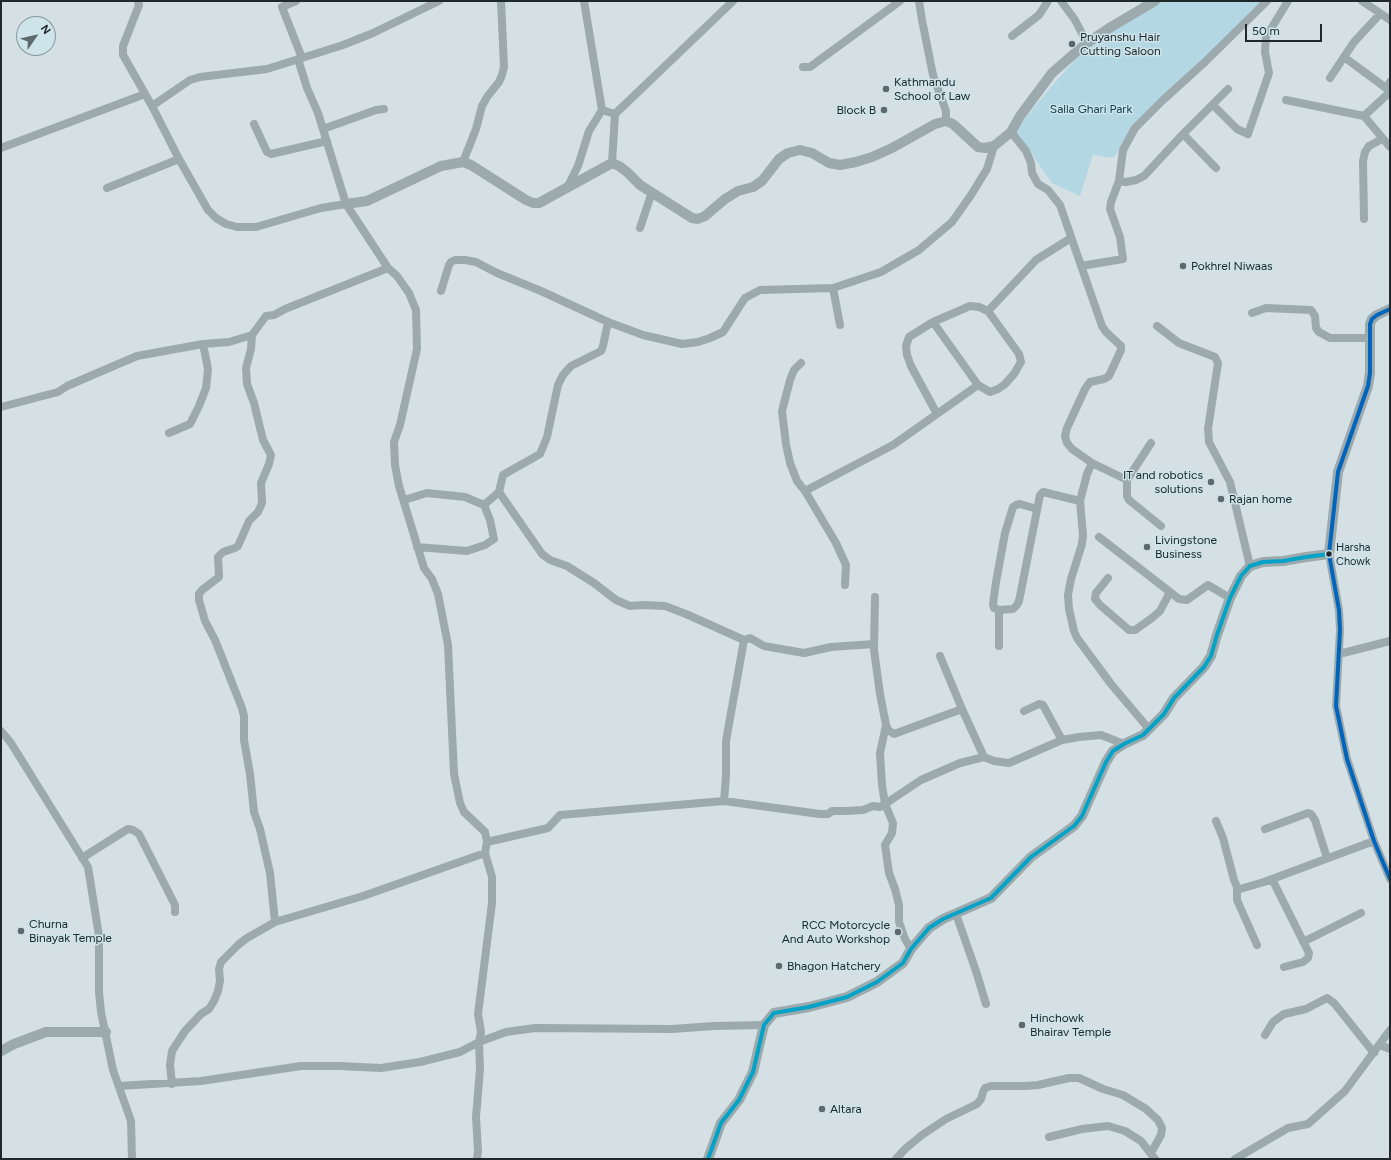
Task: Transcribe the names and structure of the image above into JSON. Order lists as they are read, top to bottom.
{
  "parks": ["Salla Ghari Park"],
  "places": [
    "Pruyanshu Hair Cutting Saloon",
    "Kathmandu School of Law",
    "Block B",
    "Pokhrel Niwaas",
    "IT and robotics solutions",
    "Rajan home",
    "Livingstone Business",
    "Harsha Chowk",
    "Churna Binayak Temple",
    "RCC Motorcycle And Auto Workshop",
    "Bhagon Hatchery",
    "Hinchowk Bhairav Temple",
    "Altara"
  ],
  "scale_bar": "50 m",
  "north": "top right"
}
